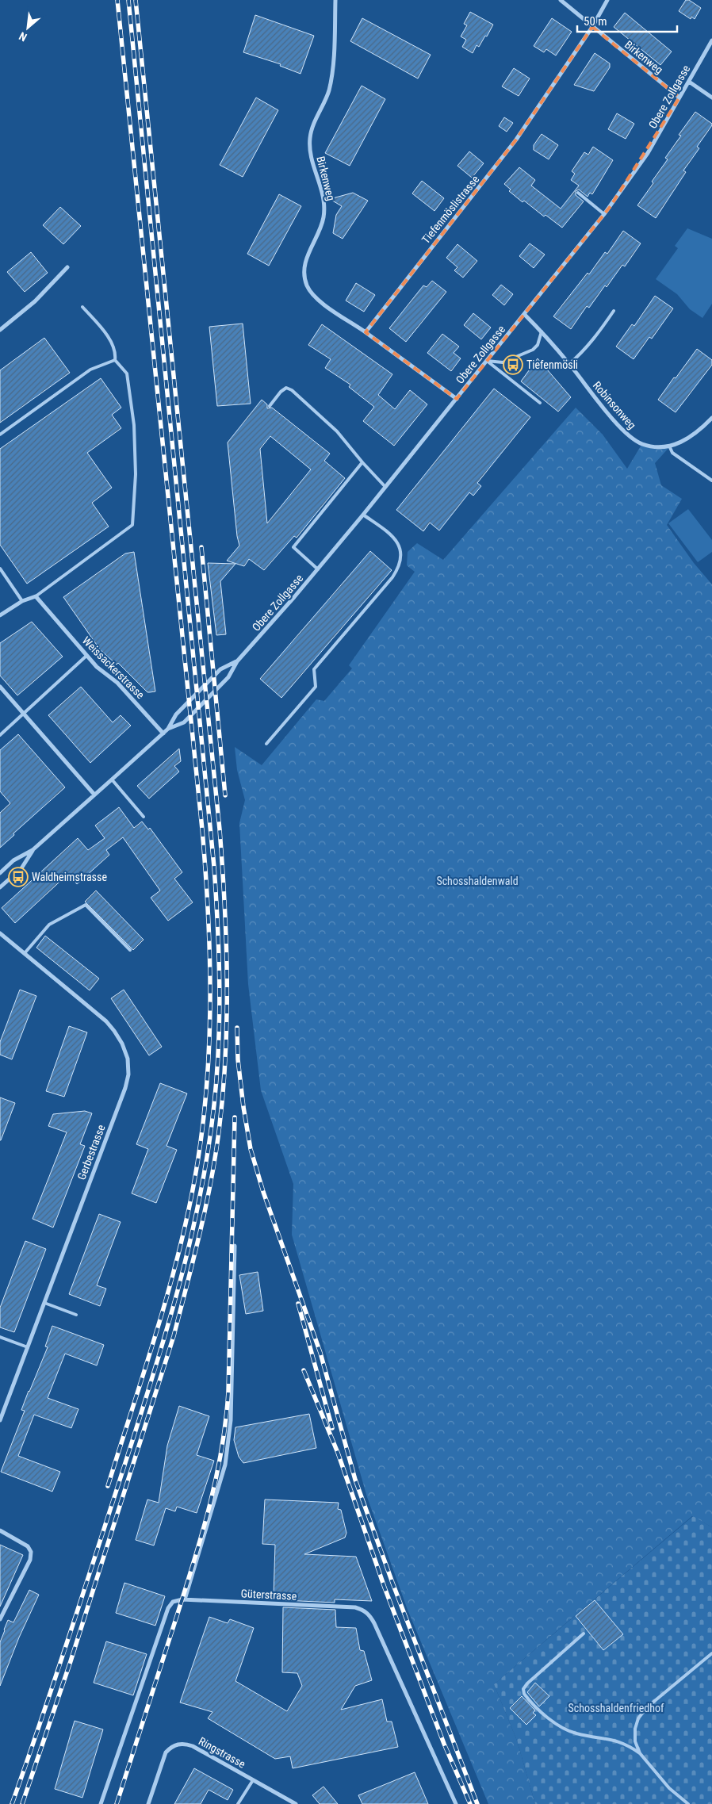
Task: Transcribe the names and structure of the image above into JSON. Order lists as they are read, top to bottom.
{
  "streets": {
    "street": [
      "Birkenweg",
      "Obere Zollgasse",
      "Tiefenmöslistrasse",
      "Robinsonweg",
      "Weissackerstrasse",
      "Gerbestrasse",
      "Güterstrasse",
      "Ringstrasse"
    ]
  },
  "crossings": [
    ["Birkenweg", "Obere Zollgasse"],
    ["Birkenweg", "Tiefenmöslistrasse"],
    ["Obere Zollgasse", "Robinsonweg"],
    ["Obere Zollgasse", "Weissackerstrasse"]
  ],
  "parks": ["Schosshaldenwald", "Schosshaldenfriedhof"],
  "places": {
    "bus stop": ["Tiefenmösli", "Waldheimstrasse"]
  },
  "scale_bar": "50 m",
  "north": "bottom left"
}
